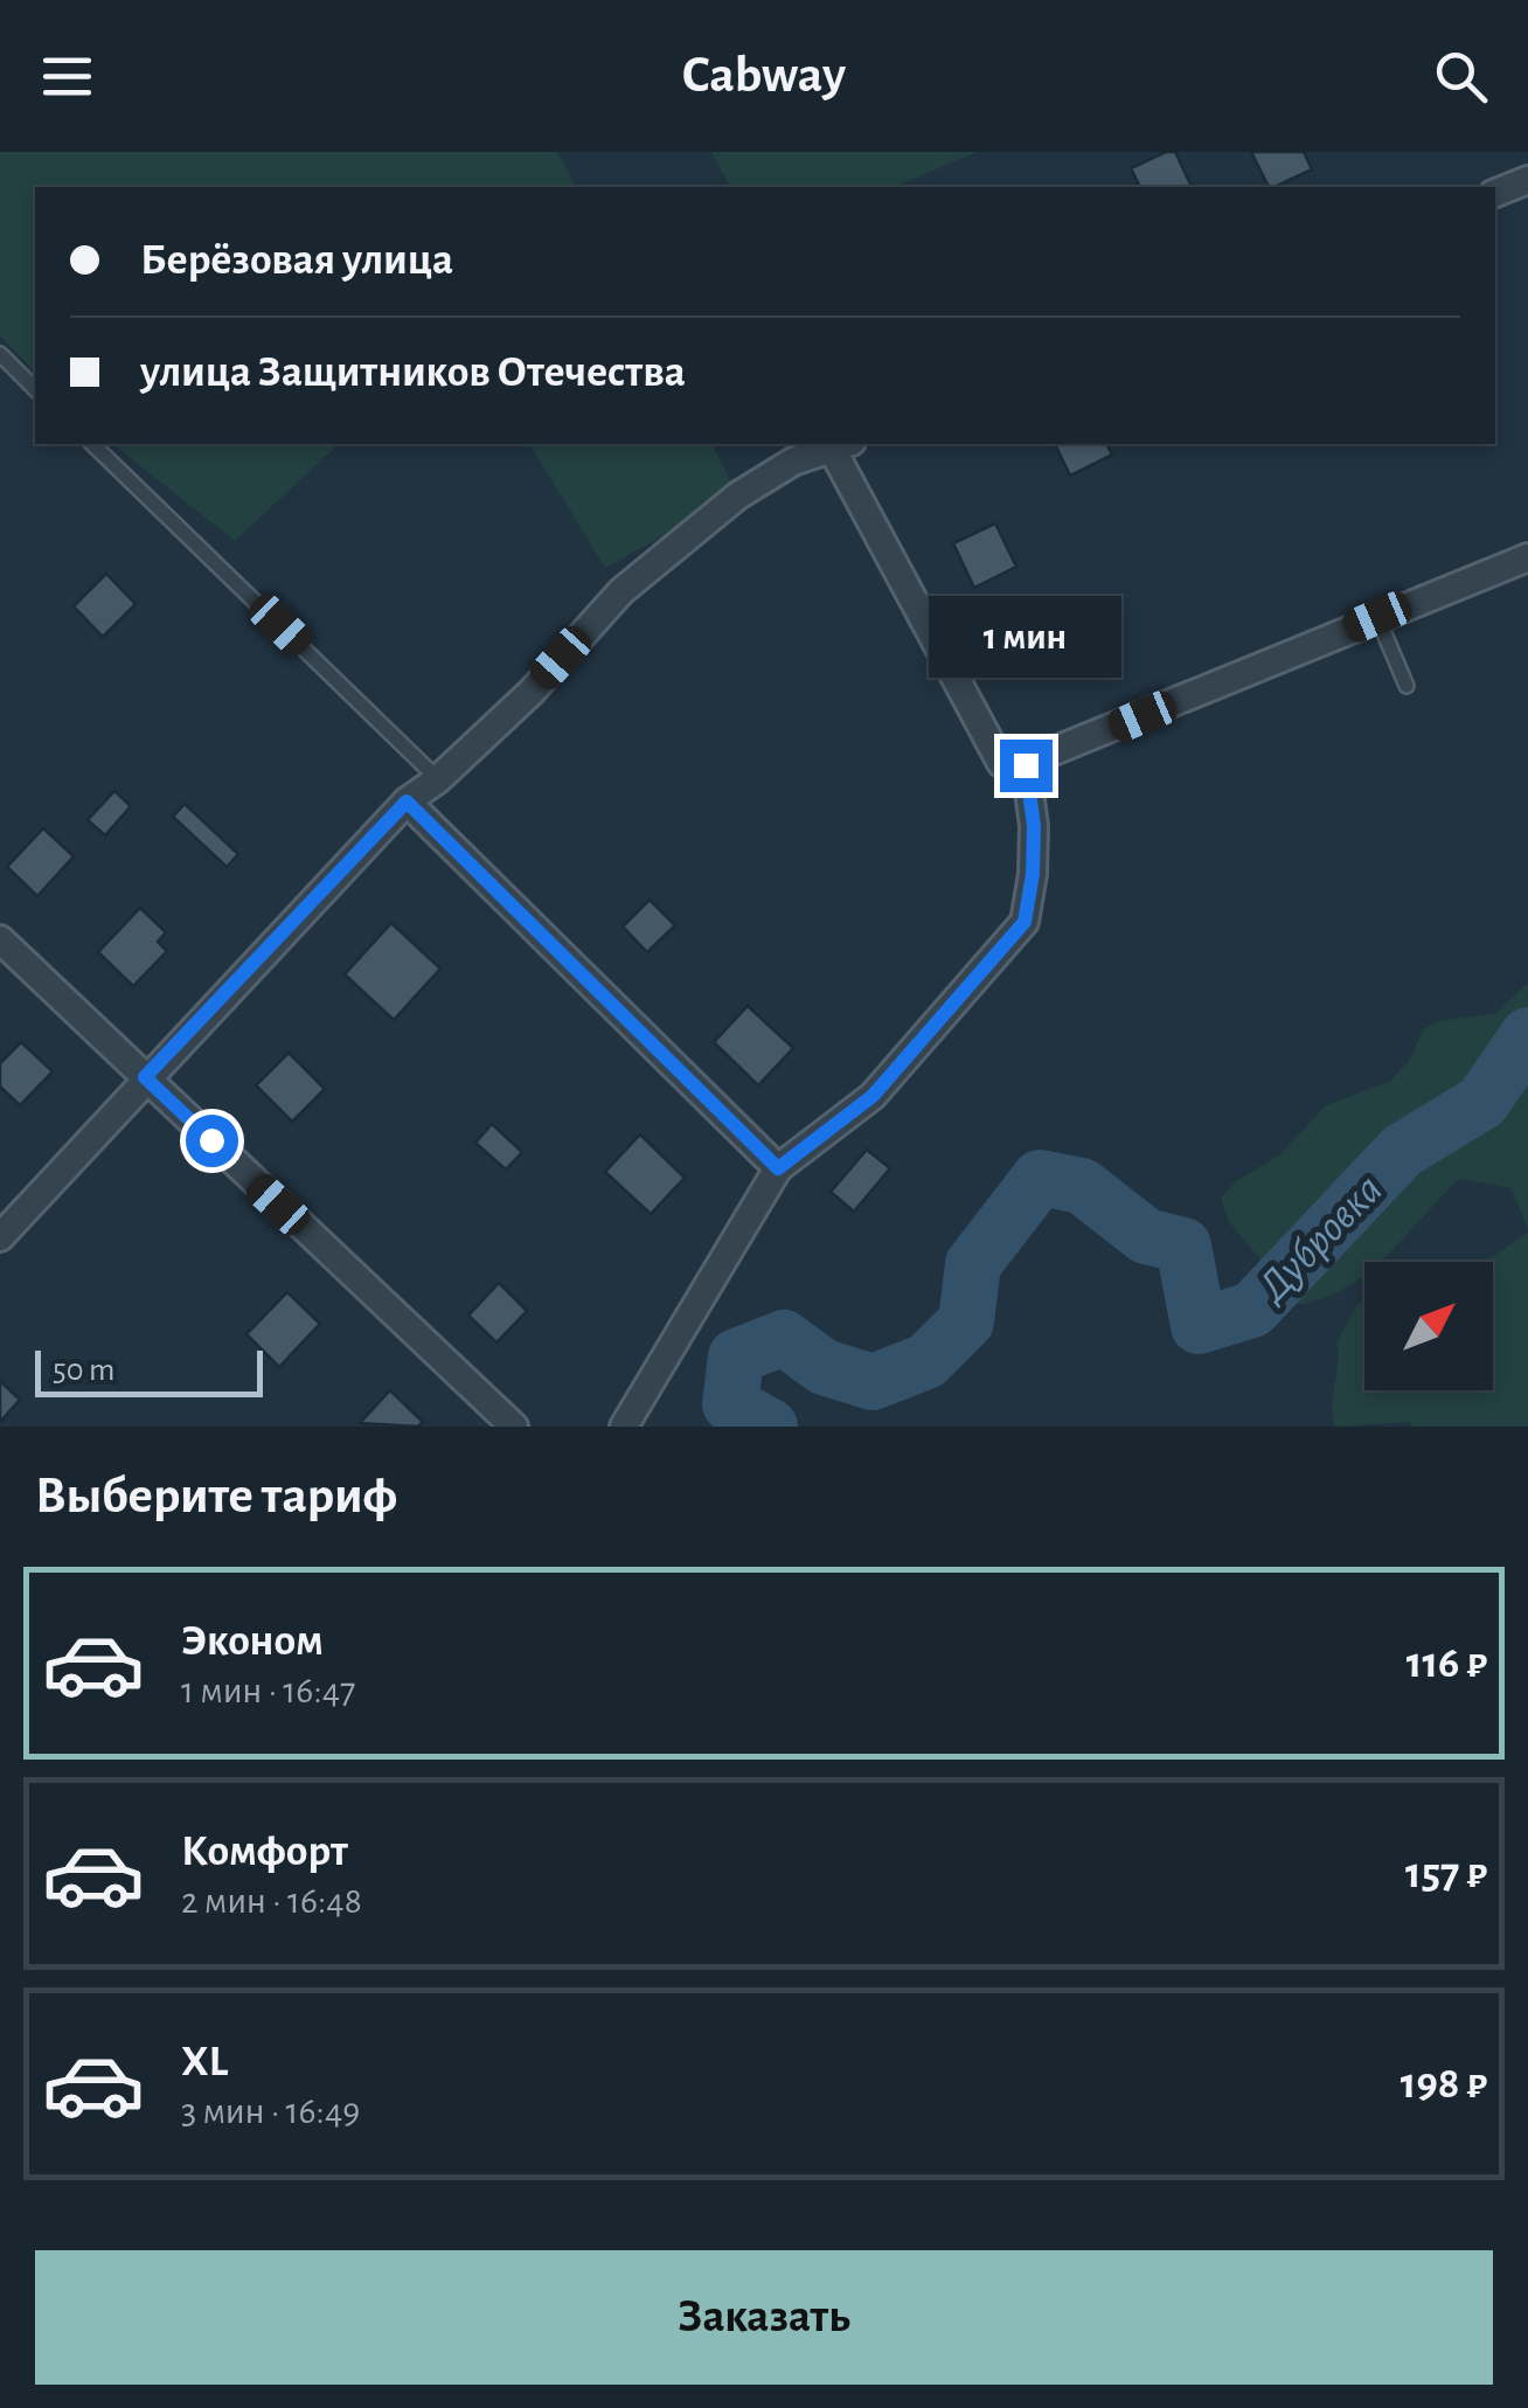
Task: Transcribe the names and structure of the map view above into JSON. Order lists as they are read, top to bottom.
{
  "water": ["Дубровка"],
  "scale_bar": "50 m",
  "north": "top right",
  "page": {
    "header": "Cabway",
    "banner": ["Берёзовая улица", "улица Защитников Отечества"],
    "bubble": "1 мин",
    "scale": "50 m",
    "heading": "Выберите тариф",
    "list": [
      {
        "name": "Эконом",
        "note": "1 мин · 16:47",
        "value": "116 ₽"
      },
      {
        "name": "Комфорт",
        "note": "2 мин · 16:48",
        "value": "157 ₽"
      },
      {
        "name": "XL",
        "note": "3 мин · 16:49",
        "value": "198 ₽"
      }
    ],
    "buttons": "Заказать"
  }
}
